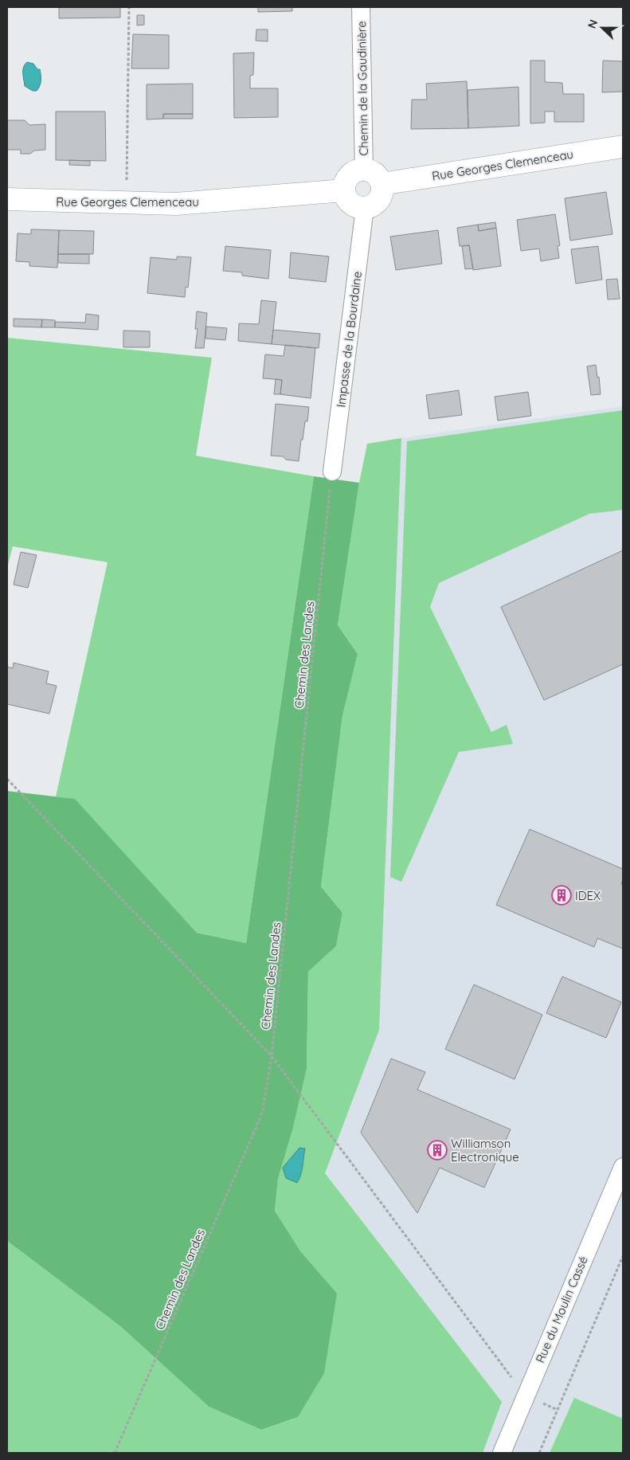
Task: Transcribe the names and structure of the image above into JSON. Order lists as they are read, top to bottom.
{
  "streets": {
    "street": [
      "Chemin de la Gaudinière",
      "Rue Georges Clemenceau",
      "Impasse de la Bourdaine",
      "Rue du Moulin Cassé"
    ],
    "path": ["Chemin des Landes"]
  },
  "crossings": [
    ["Chemin de la Gaudinière", "Rue Georges Clemenceau"],
    ["Chemin de la Gaudinière", "Impasse de la Bourdaine"],
    ["Rue Georges Clemenceau", "Impasse de la Bourdaine"],
    ["Impasse de la Bourdaine", "Chemin des Landes"]
  ],
  "places": {
    "building": ["IDEX", "Williamson Electronique"]
  },
  "north": "left"
}
